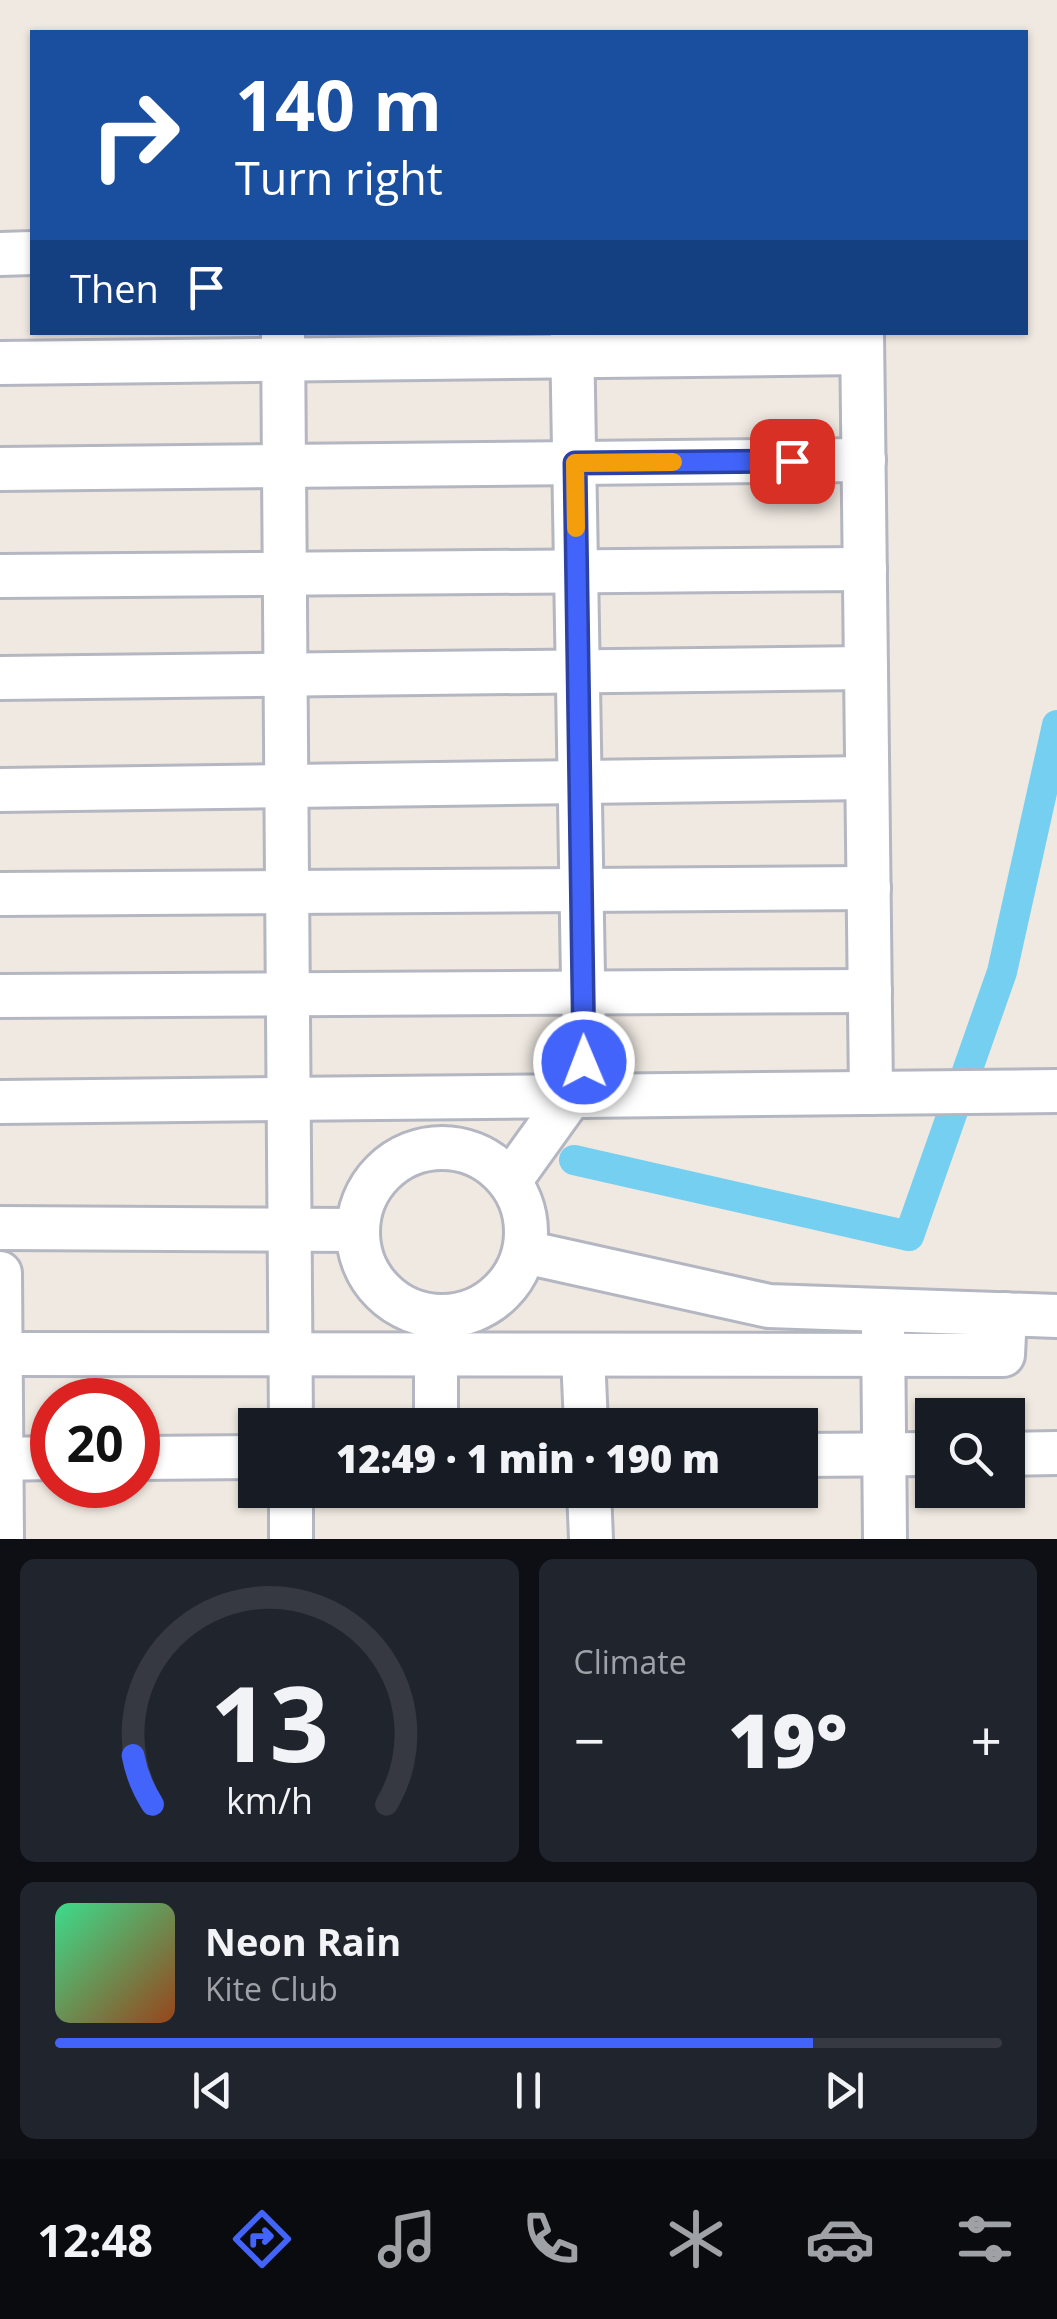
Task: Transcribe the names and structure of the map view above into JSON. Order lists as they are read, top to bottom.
{
  "page": {
    "turn": ["140 m", "Turn right"],
    "then": "Then",
    "limit": "20",
    "trip": "12:49 · 1 min · 190 m",
    "tile": "Climate",
    "heat": ["−", "19°", "+"],
    "song": ["Neon Rain", "Kite Club"],
    "tabs": "12:48",
    "gauge": ["13", "km/h"]
  }
}
